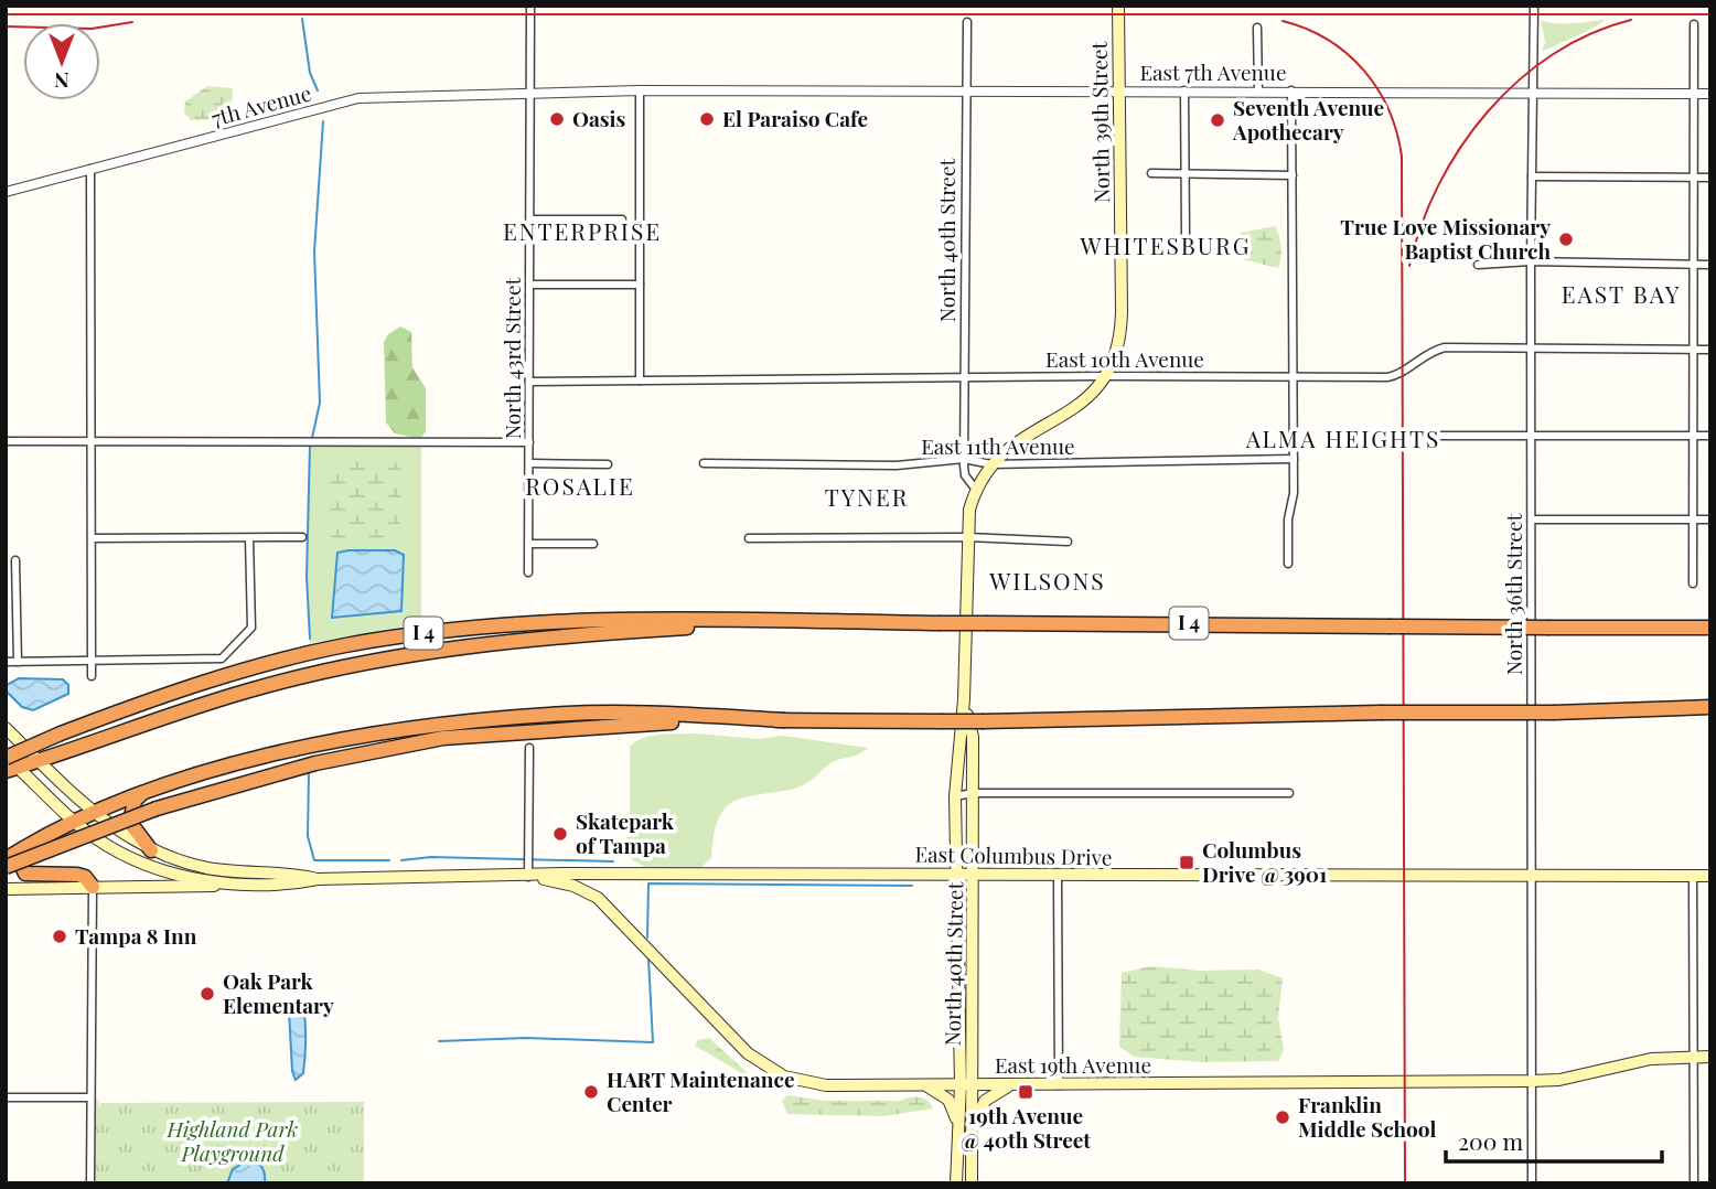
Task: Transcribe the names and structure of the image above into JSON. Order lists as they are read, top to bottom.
{
  "streets": {
    "highway": ["I 4"],
    "main road": [
      "North 39th Street",
      "North 40th Street",
      "East Columbus Drive",
      "East 19th Avenue"
    ],
    "street": [
      "East 7th Avenue",
      "7th Avenue",
      "North 43rd Street",
      "East 10th Avenue",
      "East 11th Avenue",
      "North 36th Street"
    ]
  },
  "crossings": [
    ["East 7th Avenue", "7th Avenue"],
    ["East 7th Avenue", "North 39th Street"],
    ["East 7th Avenue", "North 40th Street"],
    ["East 7th Avenue", "North 43rd Street"],
    ["East 7th Avenue", "North 36th Street"],
    ["7th Avenue", "North 43rd Street"],
    ["North 39th Street", "North 40th Street"],
    ["North 39th Street", "East 10th Avenue"],
    ["North 40th Street", "East 10th Avenue"],
    ["North 40th Street", "East 11th Avenue"],
    ["North 40th Street", "East Columbus Drive"],
    ["North 40th Street", "East 19th Avenue"],
    ["North 43rd Street", "East 10th Avenue"],
    ["East 10th Avenue", "North 36th Street"],
    ["North 36th Street", "East Columbus Drive"],
    ["North 36th Street", "East 19th Avenue"],
    ["I 4", "East Columbus Drive"],
    ["East Columbus Drive", "East 19th Avenue"]
  ],
  "districts": [
    "ENTERPRISE",
    "WHITESBURG",
    "EAST BAY",
    "ALMA HEIGHTS",
    "ROSALIE",
    "TYNER",
    "WILSONS"
  ],
  "parks": ["Highland Park Playground"],
  "places": {
    "other": [
      "Oasis",
      "El Paraiso Cafe",
      "Seventh Avenue Apothecary",
      "True Love Missionary Baptist Church",
      "Skatepark of Tampa",
      "Tampa 8 Inn",
      "Oak Park Elementary",
      "HART Maintenance Center",
      "Franklin Middle School"
    ],
    "transit": ["Columbus Drive @ 3901", "19th Avenue @ 40th Street"]
  },
  "scale_bar": "200 m",
  "north": "bottom"
}
